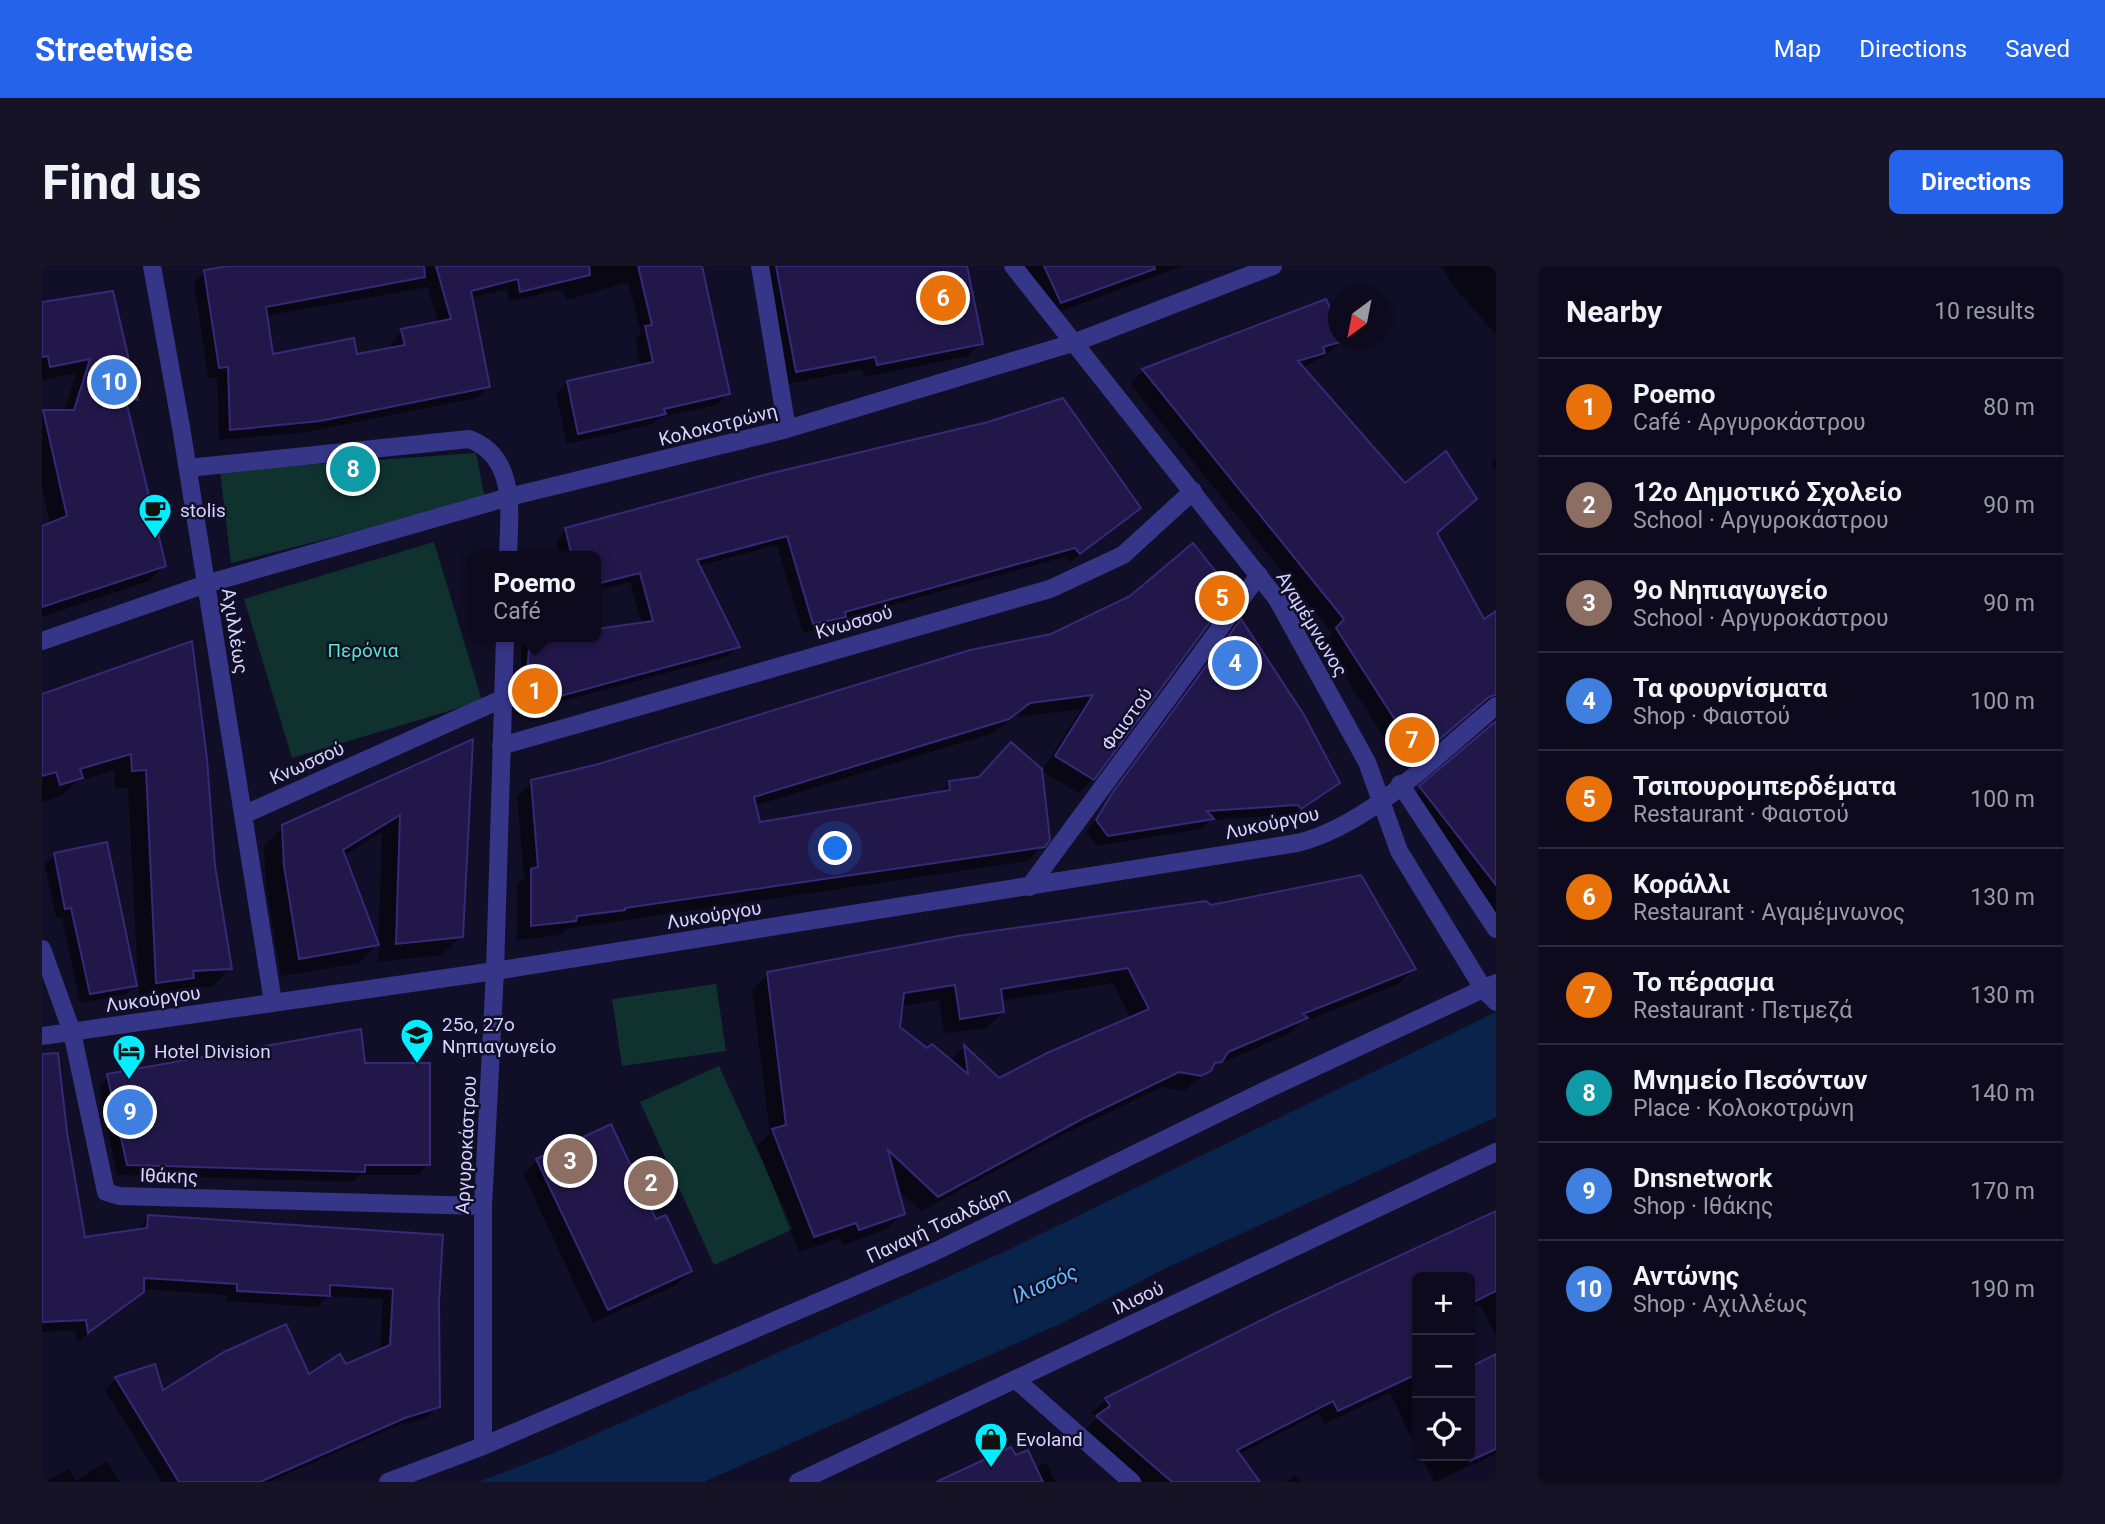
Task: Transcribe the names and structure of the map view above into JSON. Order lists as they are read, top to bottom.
{
  "streets": {
    "street": [
      "Κολοκοτρώνη",
      "Κνωσσού",
      "Αγαμέμνωνος",
      "Αχιλλέως",
      "Φαιστού",
      "Λυκούργου",
      "Αργυροκάστρου",
      "Ιθάκης",
      "Παναγή Τσαλδάρη",
      "Ιλισού"
    ]
  },
  "crossings": [
    ["Κολοκοτρώνη", "Αγαμέμνωνος"],
    ["Κολοκοτρώνη", "Αχιλλέως"],
    ["Κνωσσού", "Αγαμέμνωνος"],
    ["Κνωσσού", "Αχιλλέως"],
    ["Κνωσσού", "Αργυροκάστρου"],
    ["Αγαμέμνωνος", "Φαιστού"],
    ["Αγαμέμνωνος", "Λυκούργου"],
    ["Αγαμέμνωνος", "Παναγή Τσαλδάρη"],
    ["Αχιλλέως", "Λυκούργου"],
    ["Φαιστού", "Λυκούργου"],
    ["Λυκούργου", "Αργυροκάστρου"],
    ["Λυκούργου", "Ιθάκης"],
    ["Αργυροκάστρου", "Ιθάκης"],
    ["Αργυροκάστρου", "Παναγή Τσαλδάρη"]
  ],
  "water": ["Ιλισσός"],
  "parks": ["Περόνια"],
  "places": {
    "cafe": ["stolis"],
    "school or university": ["25ο, 27ο Νηπιαγωγείο"],
    "hotel": ["Hotel Division"],
    "shop": ["Evoland"]
  },
  "north": "bottom left",
  "page": {
    "header": "Streetwise",
    "nav": ["Map", "Directions", "Saved"],
    "buttons": "Directions",
    "title": "Find us",
    "heading": ["Nearby", "10 results"],
    "pins": [
      "6",
      "10",
      "8",
      "5",
      "4",
      "1",
      "7",
      "9",
      "3",
      "2"
    ],
    "list": [
      {
        "mark": "1",
        "name": "Poemo",
        "note": "Café · Αργυροκάστρου",
        "value": "80 m"
      },
      {
        "mark": "2",
        "name": "12ο Δημοτικό Σχολείο",
        "note": "School · Αργυροκάστρου",
        "value": "90 m"
      },
      {
        "mark": "3",
        "name": "9ο Νηπιαγωγείο",
        "note": "School · Αργυροκάστρου",
        "value": "90 m"
      },
      {
        "mark": "4",
        "name": "Τα φουρνίσματα",
        "note": "Shop · Φαιστού",
        "value": "100 m"
      },
      {
        "mark": "5",
        "name": "Τσιπουρομπερδέματα",
        "note": "Restaurant · Φαιστού",
        "value": "100 m"
      },
      {
        "mark": "6",
        "name": "Κοράλλι",
        "note": "Restaurant · Αγαμέμνωνος",
        "value": "130 m"
      },
      {
        "mark": "7",
        "name": "Το πέρασμα",
        "note": "Restaurant · Πετμεζά",
        "value": "130 m"
      },
      {
        "mark": "8",
        "name": "Μνημείο Πεσόντων",
        "note": "Place · Κολοκοτρώνη",
        "value": "140 m"
      },
      {
        "mark": "9",
        "name": "Dnsnetwork",
        "note": "Shop · Ιθάκης",
        "value": "170 m"
      },
      {
        "mark": "10",
        "name": "Αντώνης",
        "note": "Shop · Αχιλλέως",
        "value": "190 m"
      }
    ],
    "popup": ["Poemo", "Café"],
    "map_buttons": ["+", "−"]
  }
}
